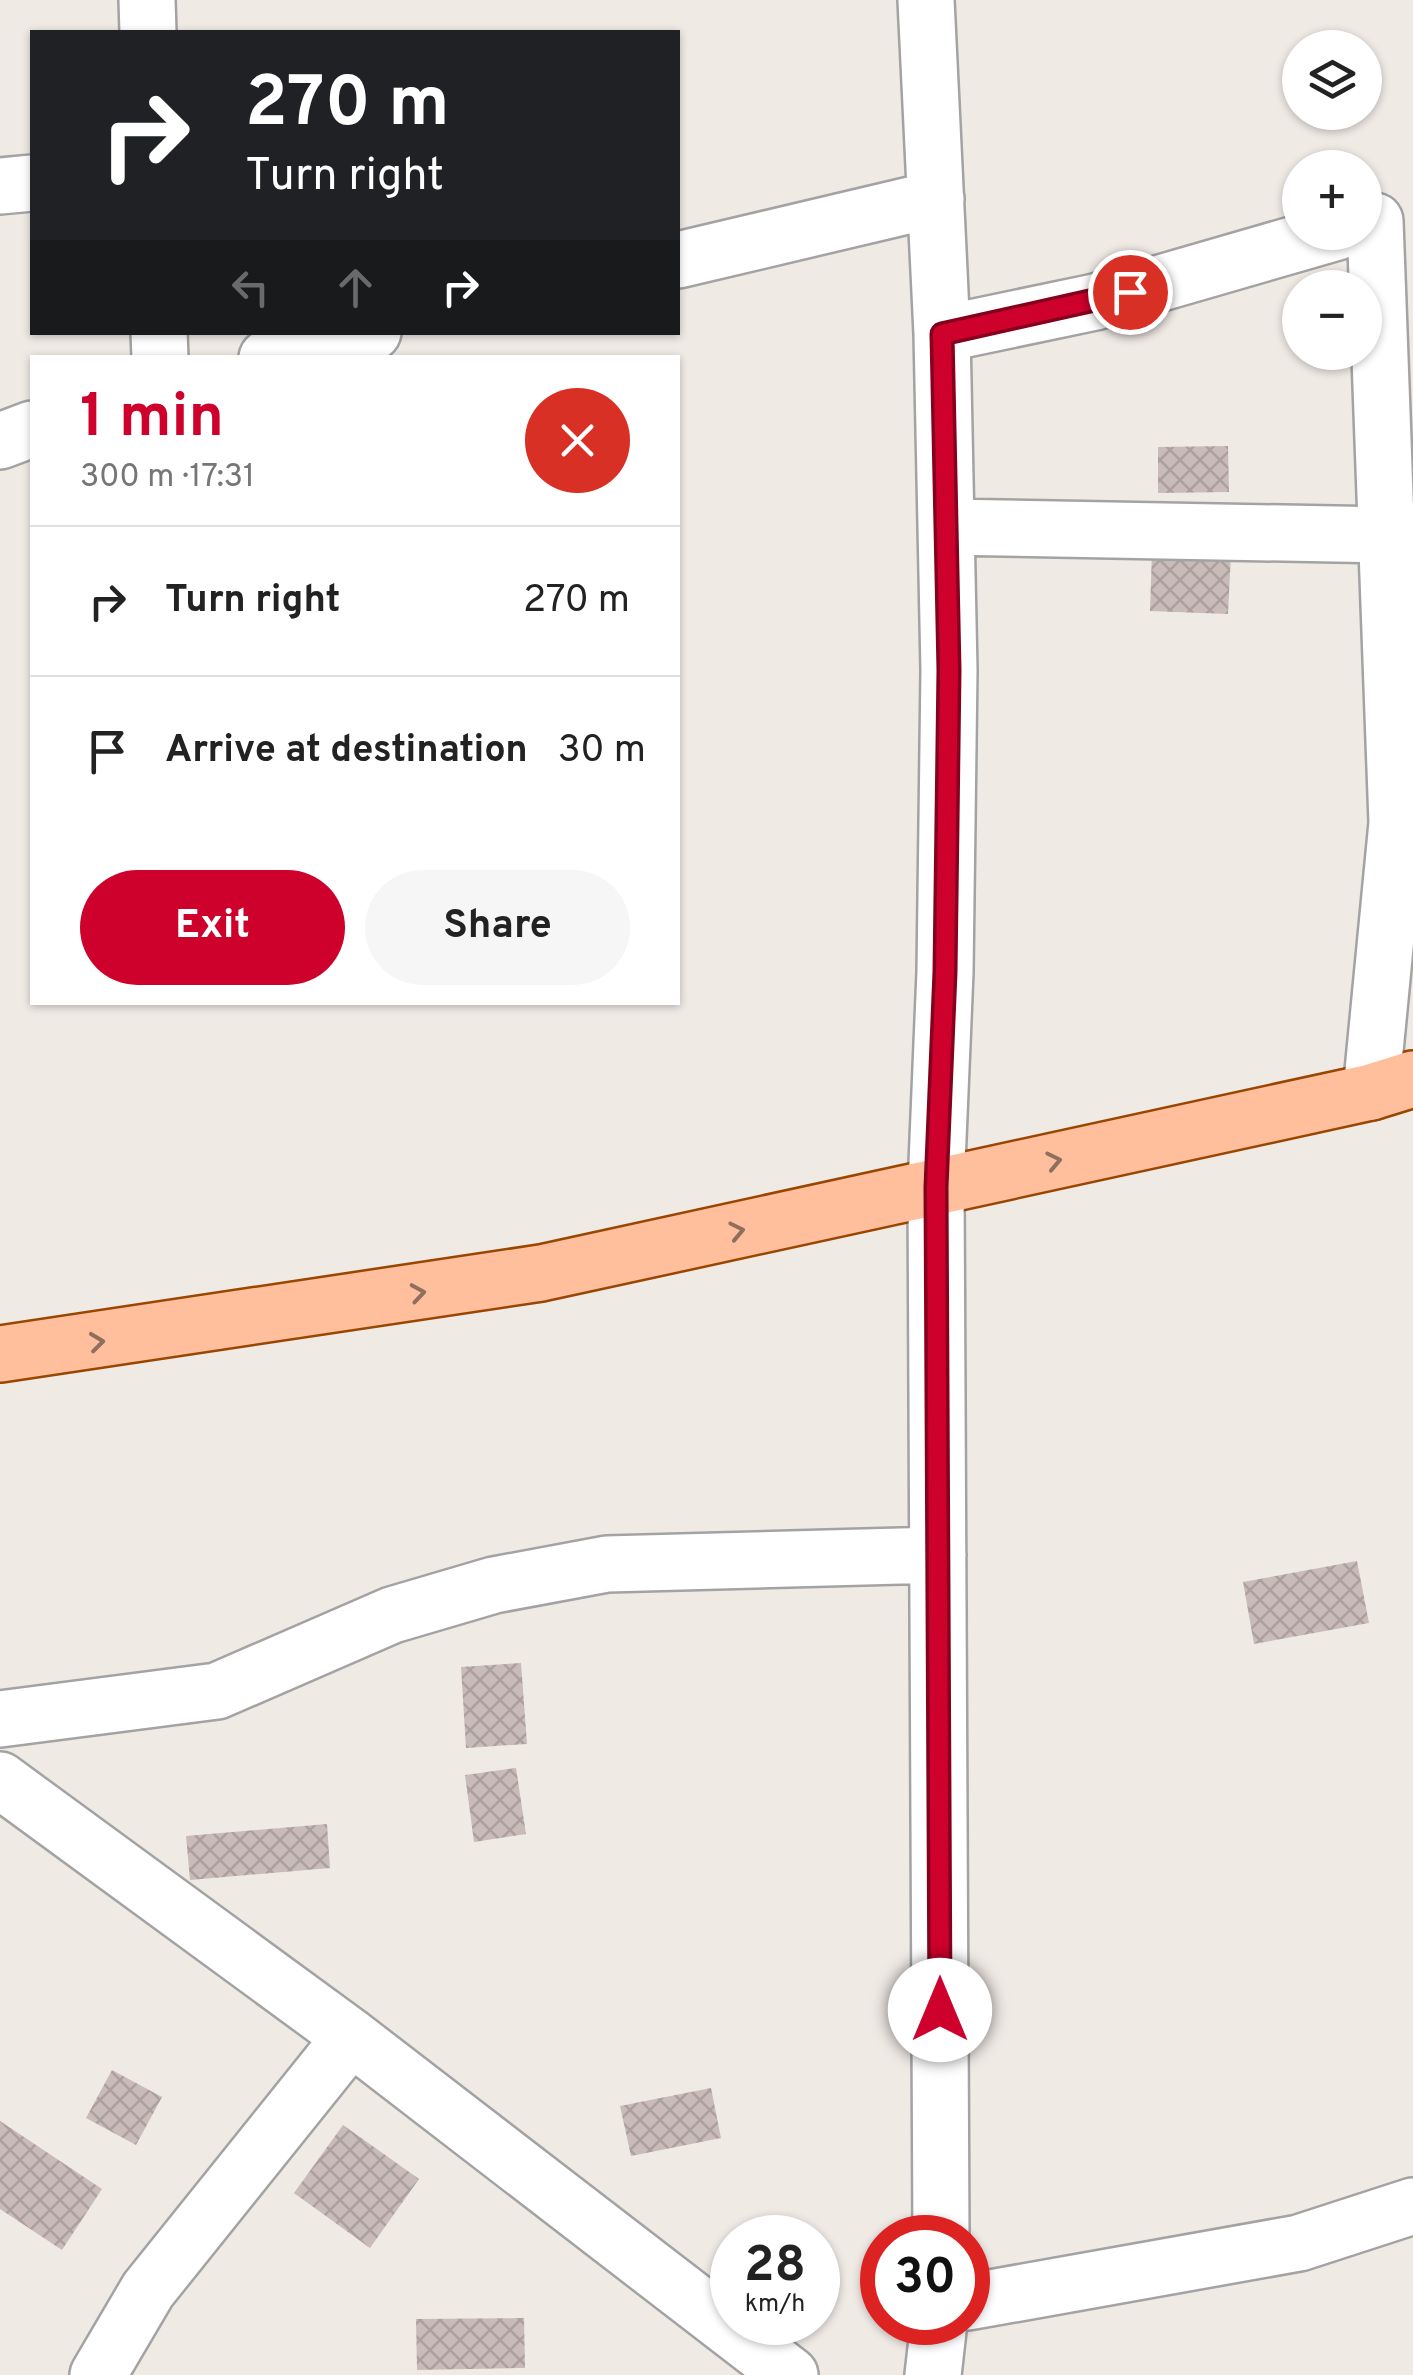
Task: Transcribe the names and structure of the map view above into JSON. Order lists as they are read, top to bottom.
{
  "page": {
    "map_buttons": ["+", "−"],
    "turn": ["270 m", "Turn right"],
    "heading": ["1 min", "300 m · 17:31"],
    "list": [
      {
        "name": "Turn right",
        "value": "270 m"
      },
      {
        "name": "Arrive at destination",
        "value": "30 m"
      }
    ],
    "buttons": ["Exit", "Share"],
    "speed": "28 km/h",
    "limit": "30"
  }
}
